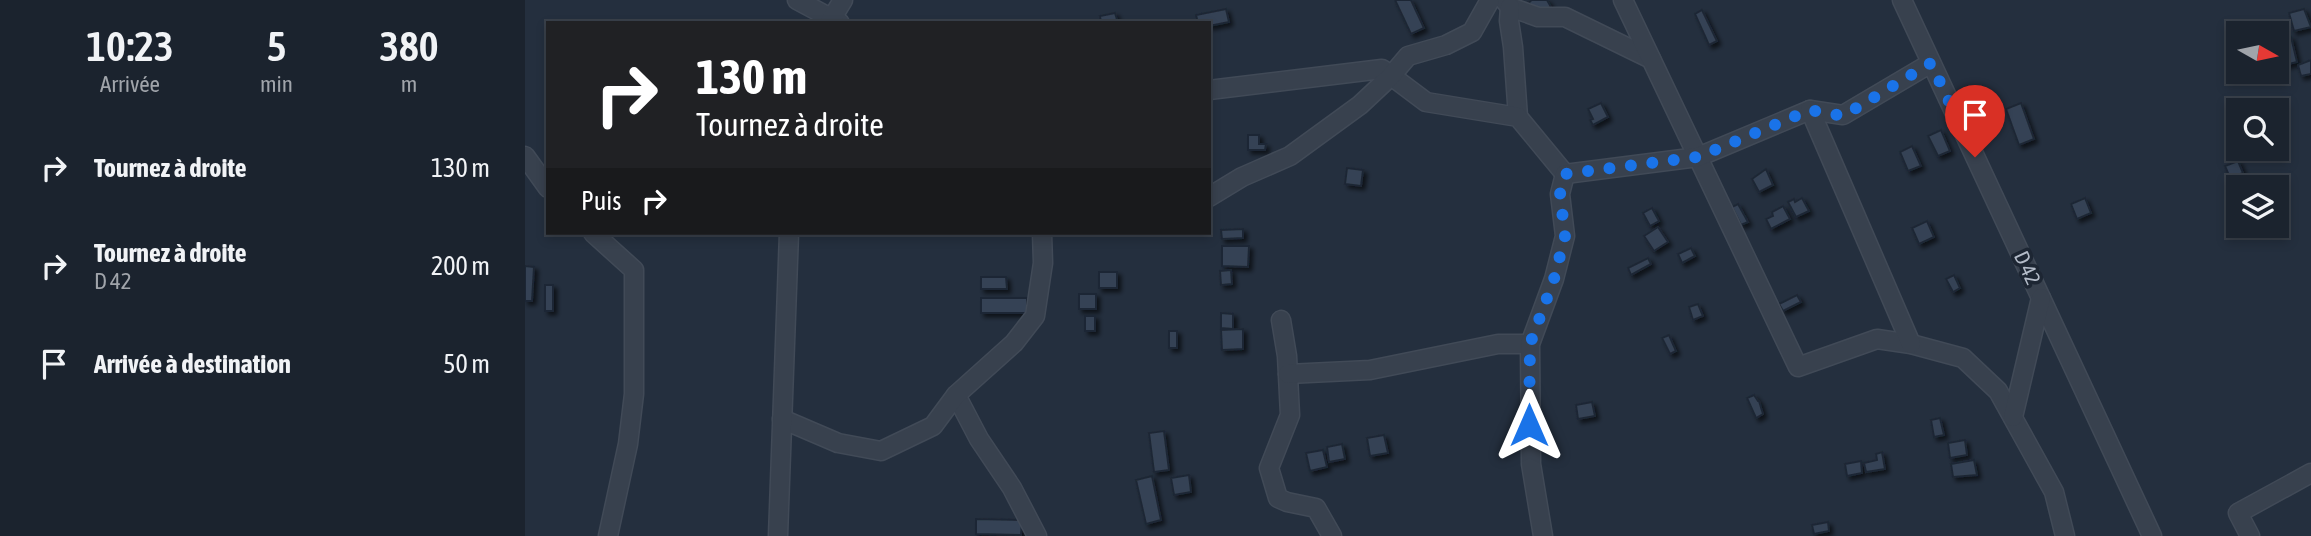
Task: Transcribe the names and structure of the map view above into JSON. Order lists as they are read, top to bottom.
{
  "streets": {
    "street": ["D 42"]
  },
  "north": "right",
  "page": {
    "eta": [
      "10:23",
      "Arrivée",
      "5",
      "min",
      "380",
      "m"
    ],
    "turn": ["130 m", "Tournez à droite"],
    "list": [
      {
        "name": "Tournez à droite",
        "value": "130 m"
      },
      {
        "name": "Tournez à droite",
        "note": "D 42",
        "value": "200 m"
      },
      {
        "name": "Arrivée à destination",
        "value": "50 m"
      }
    ],
    "then": "Puis"
  }
}
